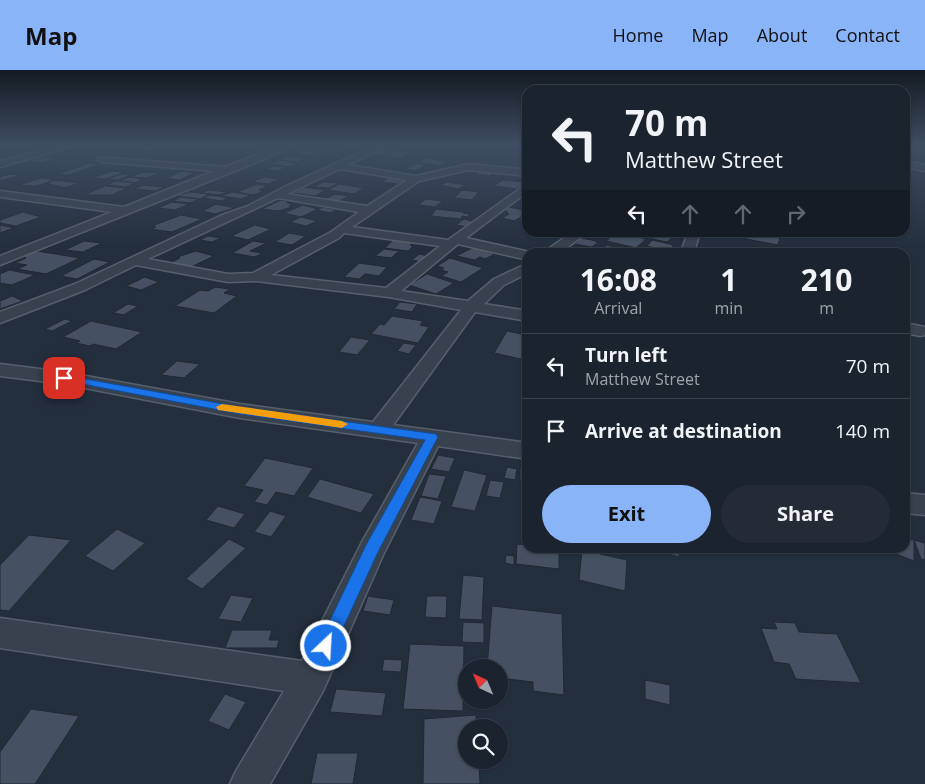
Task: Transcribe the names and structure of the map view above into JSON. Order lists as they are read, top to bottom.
{
  "north": "top left",
  "page": {
    "header": "Map",
    "nav": [
      "Home",
      "Map",
      "About",
      "Contact"
    ],
    "turn": ["70 m", "Matthew Street"],
    "eta": [
      "16:08",
      "Arrival",
      "1",
      "min",
      "210",
      "m"
    ],
    "list": [
      {
        "name": "Turn left",
        "note": "Matthew Street",
        "value": "70 m"
      },
      {
        "name": "Arrive at destination",
        "value": "140 m"
      }
    ],
    "buttons": ["Exit", "Share"]
  }
}
